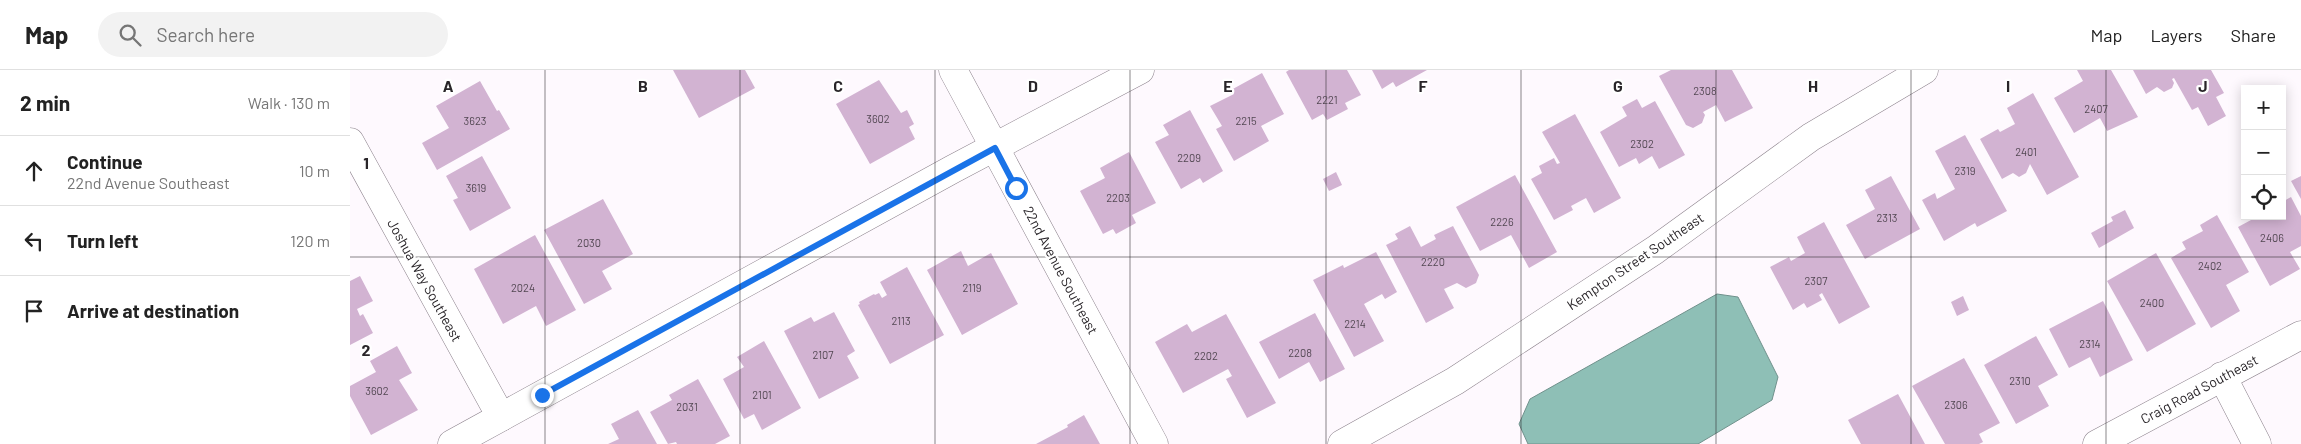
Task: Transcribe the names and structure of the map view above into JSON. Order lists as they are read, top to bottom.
{
  "streets": {
    "street": [
      "Kempton Street Southeast",
      "22nd Avenue Southeast",
      "Joshua Way Southeast",
      "Craig Road Southeast"
    ]
  },
  "house_numbers": [
    "2308",
    "2221",
    "2407",
    "3602",
    "3623",
    "2215",
    "2302",
    "2401",
    "2209",
    "2319",
    "3619",
    "2203",
    "2313",
    "2226",
    "2406",
    "2030",
    "2220",
    "2402",
    "2307",
    "2024",
    "2119",
    "2400",
    "2113",
    "2214",
    "2314",
    "2208",
    "2107",
    "2202",
    "2310",
    "3602",
    "2101",
    "2306",
    "2031"
  ],
  "page": {
    "header": "Map",
    "search": "Search here",
    "nav": ["Map", "Layers", "Share"],
    "heading": ["2 min", "Walk · 130 m"],
    "map_buttons": ["+", "−"],
    "list": [
      ["Continue", "22nd Avenue Southeast", "10 m"],
      ["Turn left", "120 m"],
      "Arrive at destination"
    ]
  },
  "grid": {
    "columns": [
      "A",
      "B",
      "C",
      "D",
      "E",
      "F",
      "G",
      "H",
      "I",
      "J"
    ],
    "rows": ["1", "2"]
  }
}
